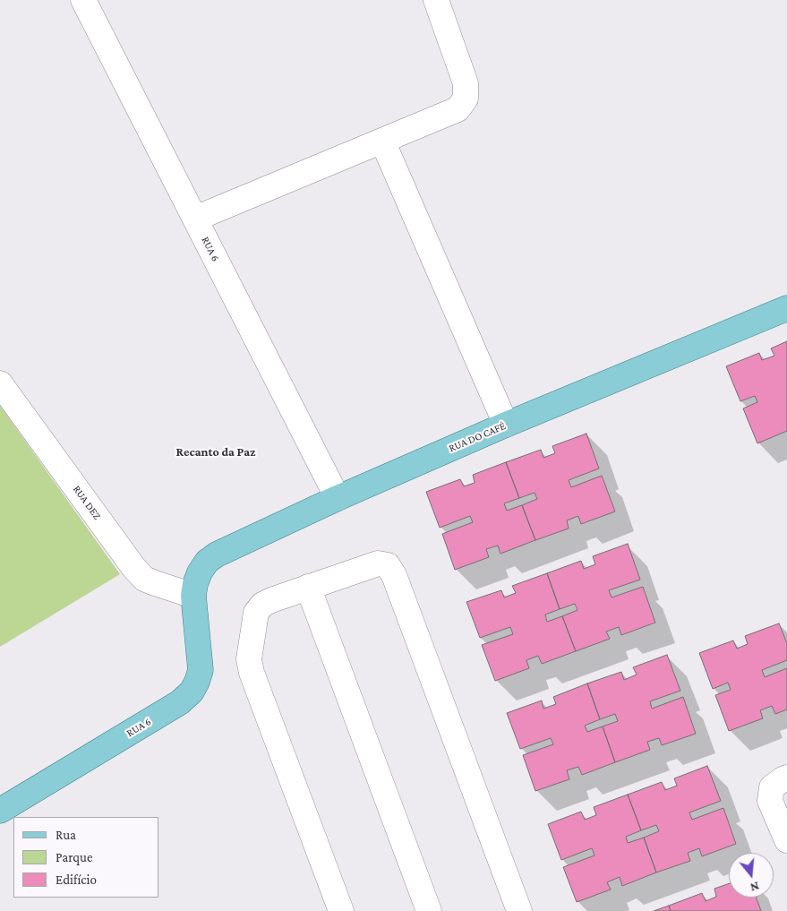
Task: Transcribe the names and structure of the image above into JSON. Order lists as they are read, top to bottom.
{
  "streets": {
    "main road": ["RUA 6", "RUA DO CAFÉ"],
    "street": ["RUA DEZ"]
  },
  "crossings": [
    ["RUA 6", "RUA DO CAFÉ"],
    ["RUA 6", "RUA DEZ"],
    ["RUA DO CAFÉ", "RUA DEZ"]
  ],
  "districts": ["Recanto da Paz"],
  "legend": ["Rua", "Parque", "Edifício"],
  "north": "bottom"
}
